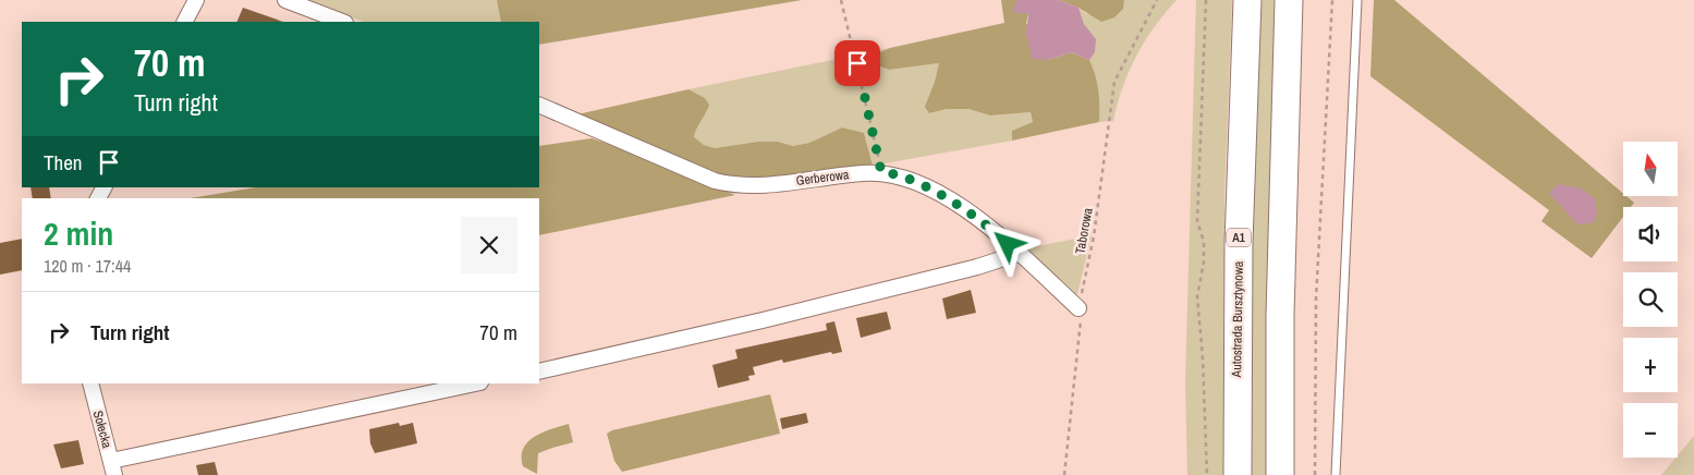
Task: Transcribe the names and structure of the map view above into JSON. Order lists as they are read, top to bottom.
{
  "streets": {
    "highway": ["A1", "Autostrada Bursztynowa"],
    "street": ["Gerberowa", "Sołecka"],
    "path": ["Taborowa"]
  },
  "crossings": [
    ["Gerberowa", "Taborowa"]
  ],
  "north": "top",
  "page": {
    "turn": ["70 m", "Turn right"],
    "then": "Then",
    "map_buttons": ["+", "−"],
    "heading": ["2 min", "120 m · 17:44"],
    "list": [
      {
        "name": "Turn right",
        "value": "70 m"
      }
    ]
  }
}
